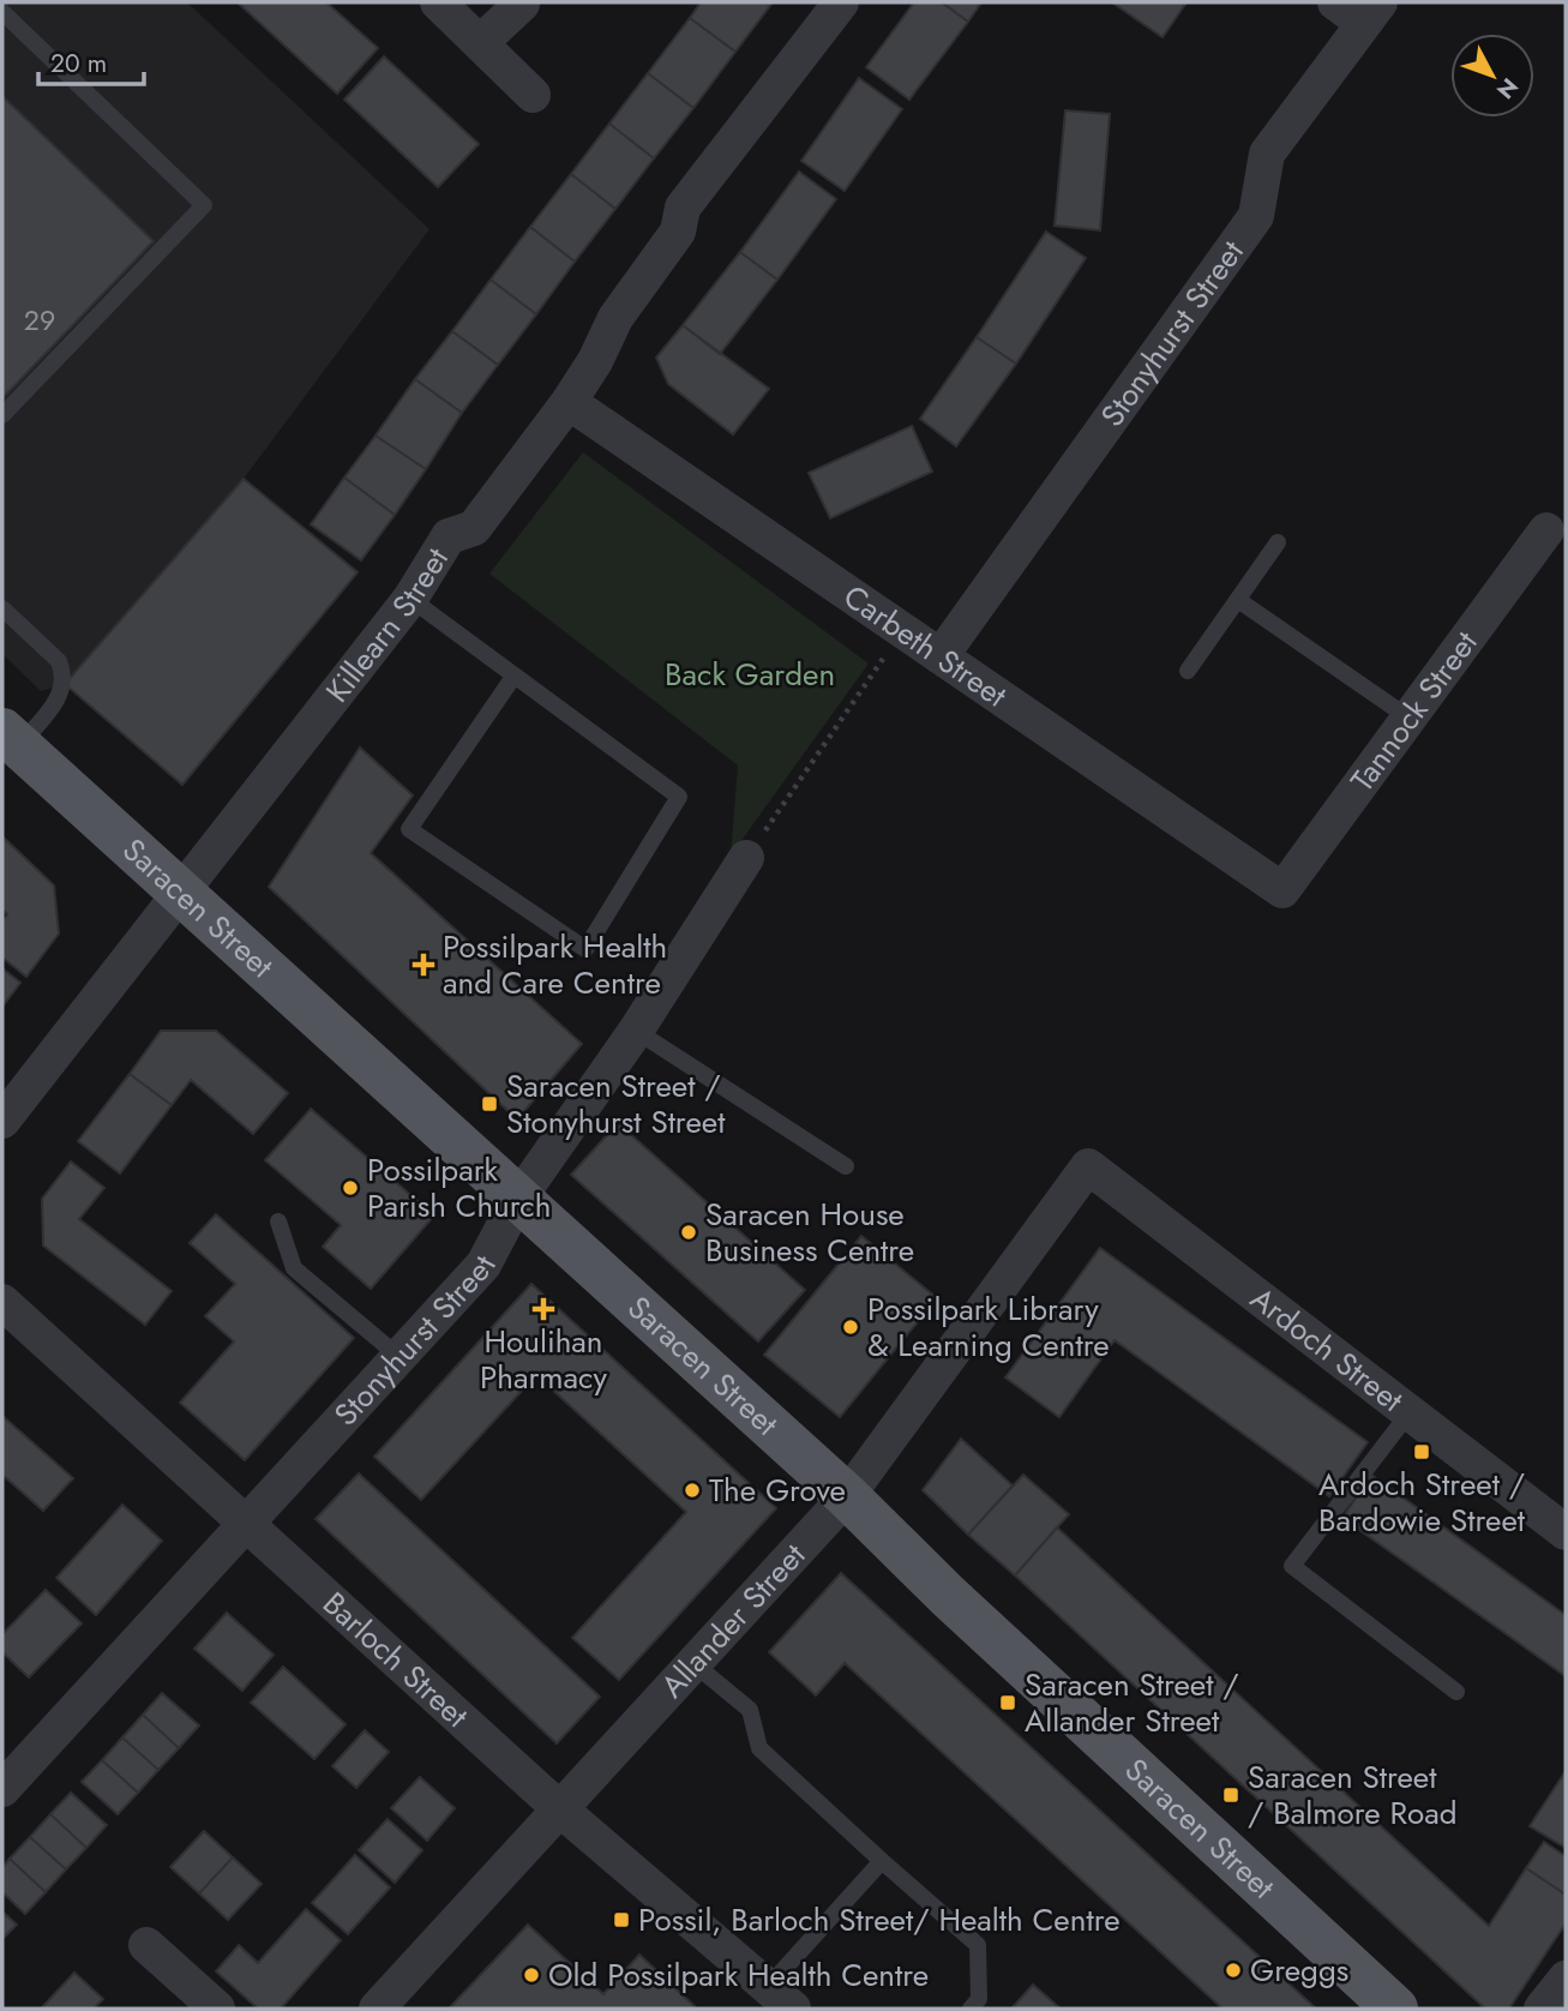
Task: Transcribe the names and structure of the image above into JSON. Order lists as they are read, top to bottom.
{
  "streets": {
    "main road": ["Saracen Street"],
    "street": [
      "Stonyhurst Street",
      "Killearn Street",
      "Carbeth Street",
      "Tannock Street",
      "Ardoch Street",
      "Allander Street",
      "Barloch Street"
    ]
  },
  "crossings": [
    ["Stonyhurst Street", "Carbeth Street"],
    ["Stonyhurst Street", "Saracen Street"],
    ["Stonyhurst Street", "Barloch Street"],
    ["Killearn Street", "Carbeth Street"],
    ["Killearn Street", "Saracen Street"],
    ["Carbeth Street", "Tannock Street"],
    ["Saracen Street", "Allander Street"],
    ["Ardoch Street", "Allander Street"],
    ["Allander Street", "Barloch Street"]
  ],
  "parks": ["Back Garden"],
  "places": {
    "health": ["Possilpark Health and Care Centre", "Houlihan Pharmacy"],
    "transit": [
      "Saracen Street / Stonyhurst Street",
      "Ardoch Street / Bardowie Street",
      "Saracen Street / Allander Street",
      "Saracen Street / Balmore Road",
      "Possil, Barloch Street/ Health Centre"
    ],
    "other": [
      "Possilpark Parish Church",
      "Saracen House Business Centre",
      "Possilpark Library & Learning Centre",
      "The Grove",
      "Greggs",
      "Old Possilpark Health Centre"
    ]
  },
  "house_numbers": ["29"],
  "scale_bar": "20 m",
  "north": "bottom right"
}
